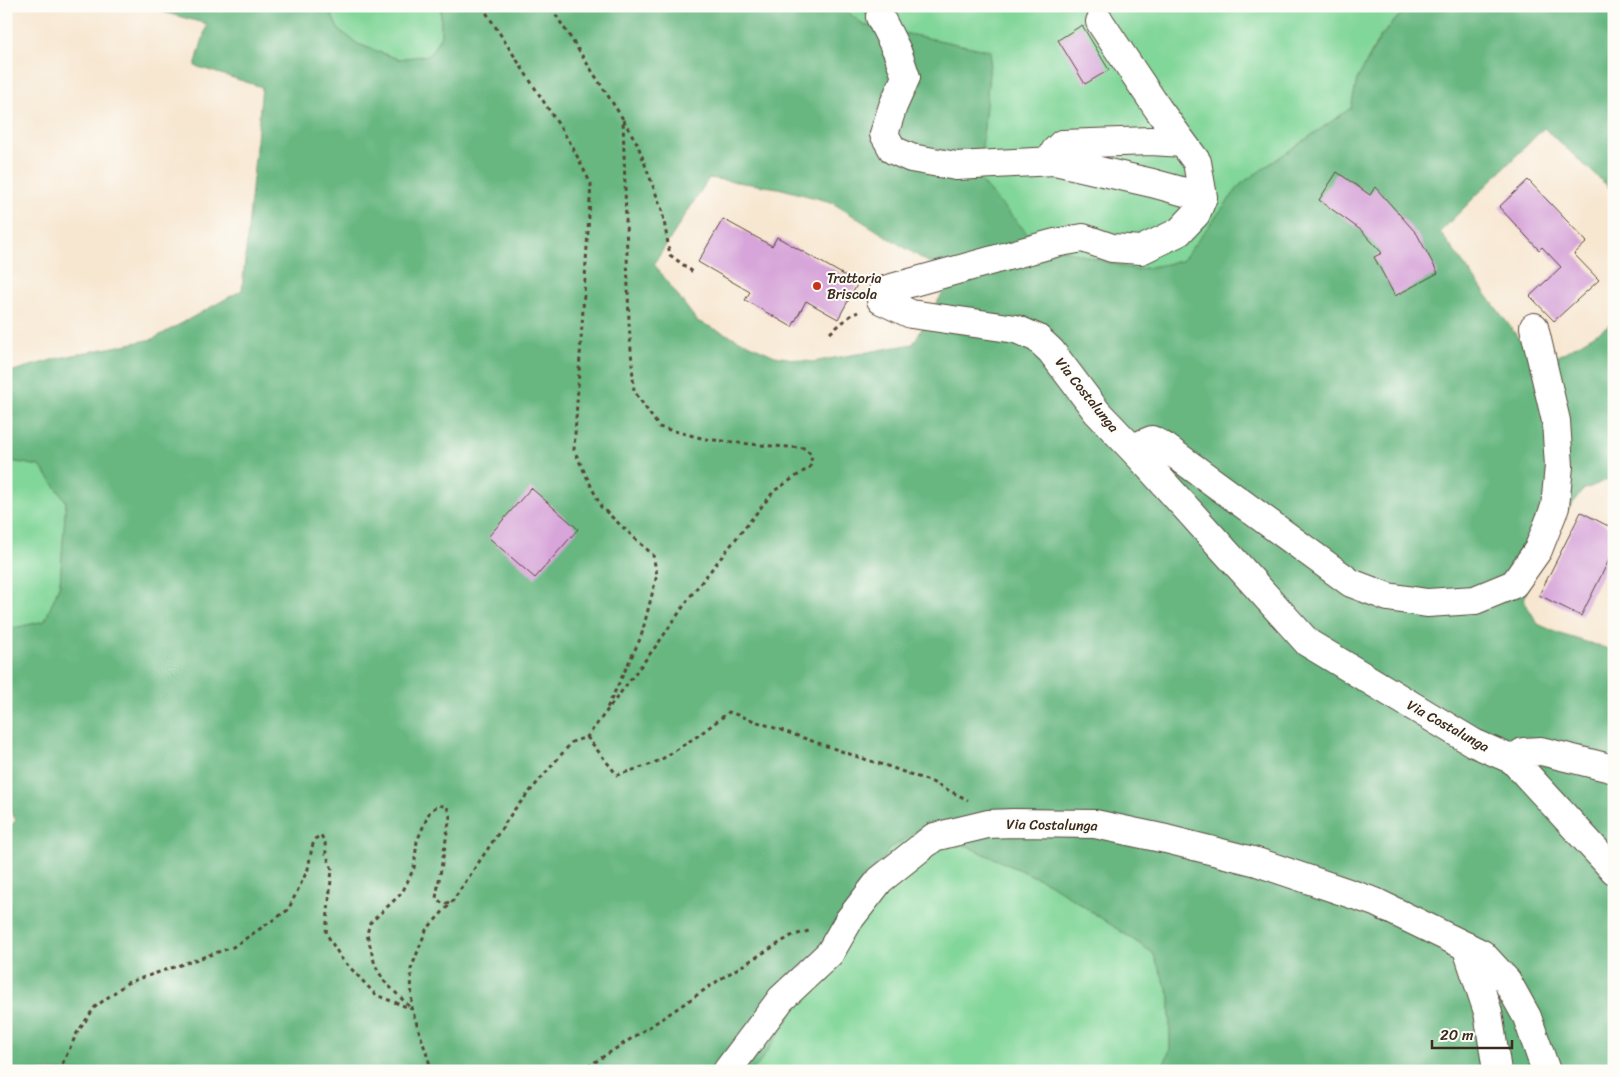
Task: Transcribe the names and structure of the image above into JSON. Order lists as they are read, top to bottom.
{
  "streets": {
    "street": ["Via Costalunga"]
  },
  "places": ["Trattoria Briscola"],
  "scale_bar": "20 m"
}
